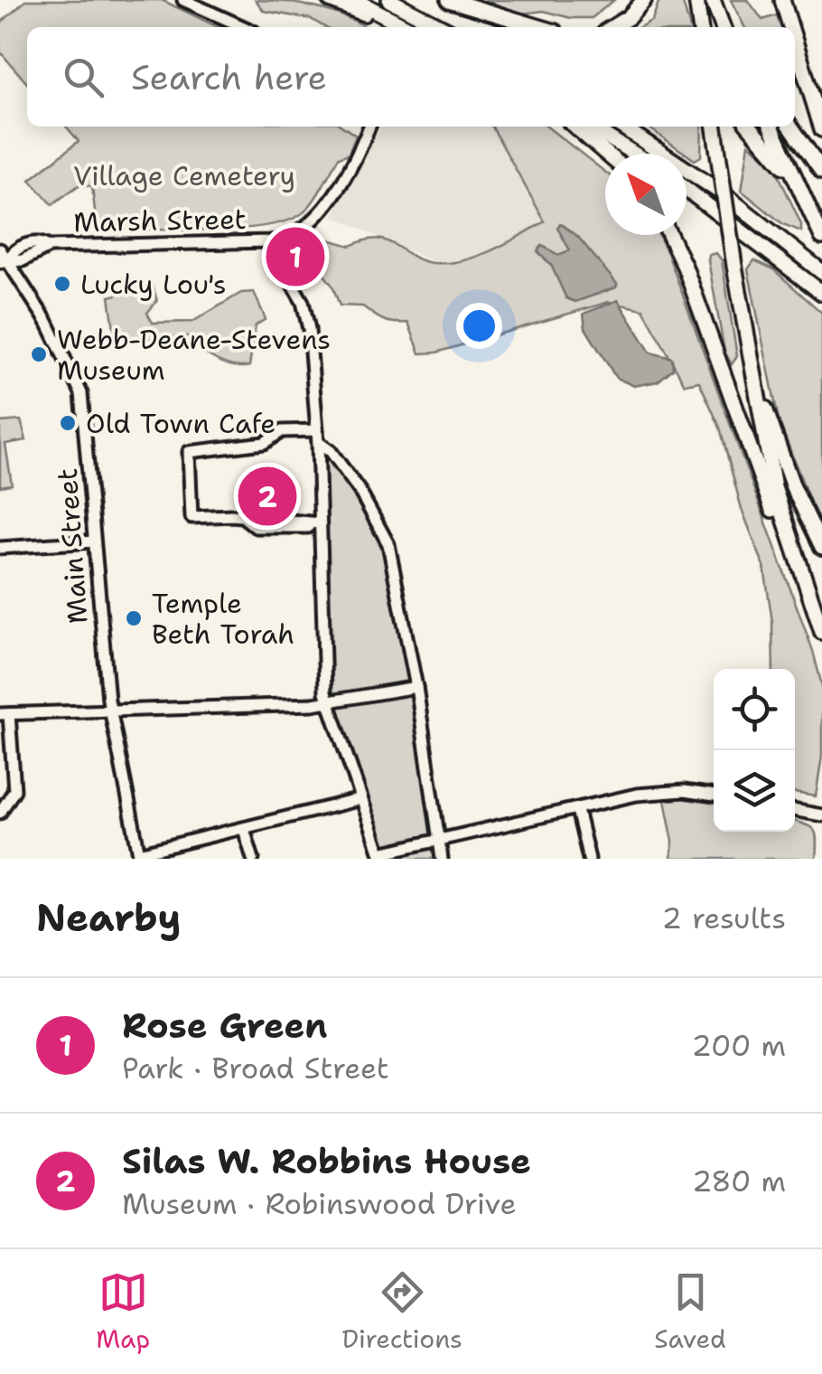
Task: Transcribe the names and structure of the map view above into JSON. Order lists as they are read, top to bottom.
{
  "streets": {
    "street": ["Marsh Street", "Main Street"]
  },
  "crossings": [
    ["Marsh Street", "Main Street"]
  ],
  "parks": ["Village Cemetery"],
  "places": [
    "Lucky Lou's",
    "Webb-Deane-Stevens Museum",
    "Old Town Cafe",
    "Temple Beth Torah"
  ],
  "north": "top left",
  "page": {
    "search": "Search here",
    "pins": ["1", "2"],
    "heading": ["Nearby", "2 results"],
    "list": [
      {
        "mark": "1",
        "name": "Rose Green",
        "note": "Park · Broad Street",
        "value": "200 m"
      },
      {
        "mark": "2",
        "name": "Silas W. Robbins House",
        "note": "Museum · Robinswood Drive",
        "value": "280 m"
      }
    ],
    "nav": ["Map", "Directions", "Saved"]
  }
}
